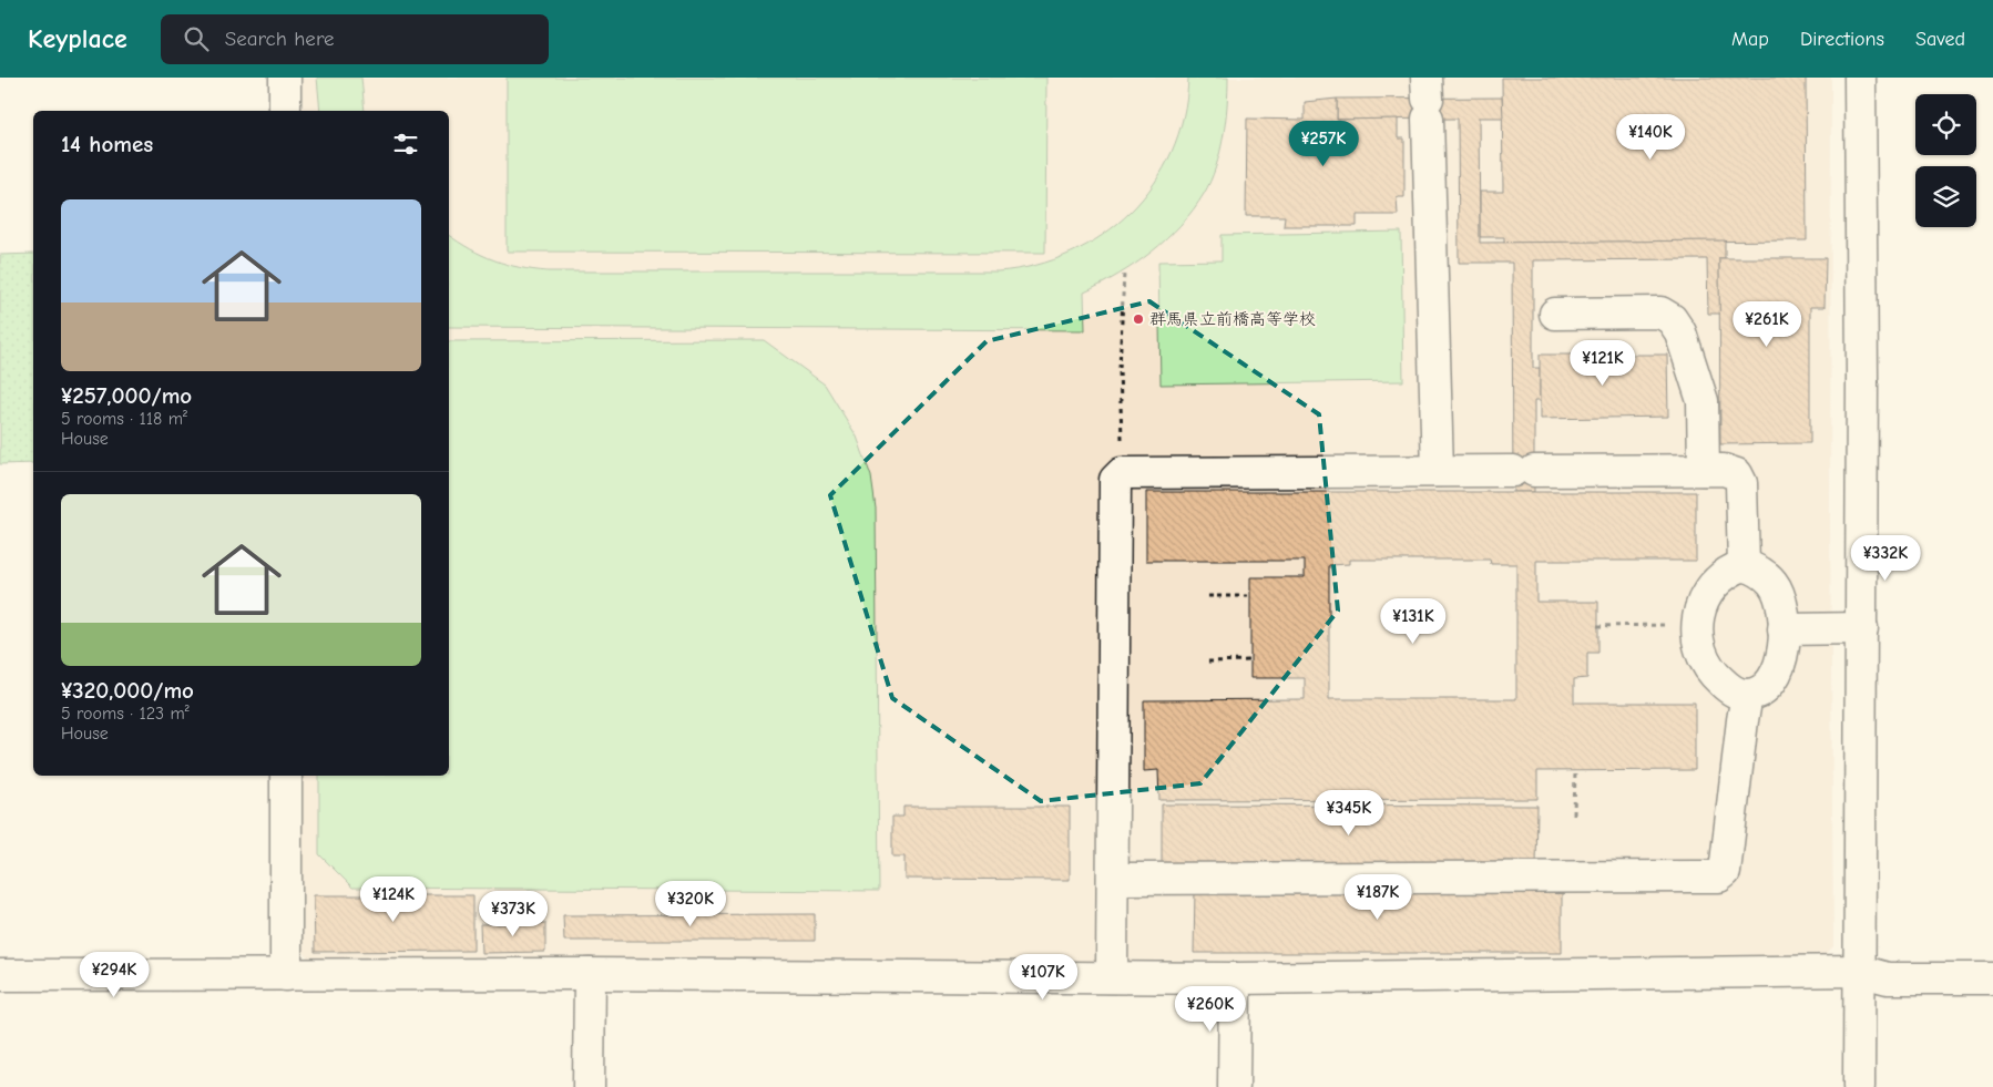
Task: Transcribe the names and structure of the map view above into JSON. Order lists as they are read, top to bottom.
{
  "places": ["群馬県立前橋高等学校"],
  "page": {
    "header": "Keyplace",
    "search": "Search here",
    "nav": ["Map", "Directions", "Saved"],
    "heading": "14 homes",
    "price": [
      "¥140K",
      "¥257K",
      "¥261K",
      "¥121K",
      "¥332K",
      "¥131K",
      "¥345K",
      "¥187K",
      "¥124K",
      "¥320K",
      "¥373K",
      "¥294K",
      "¥107K",
      "¥260K"
    ],
    "list": [
      {
        "name": "¥257,000/mo",
        "note": "5 rooms · 118 m² · House"
      },
      {
        "name": "¥320,000/mo",
        "note": "5 rooms · 123 m² · House"
      }
    ]
  }
}
